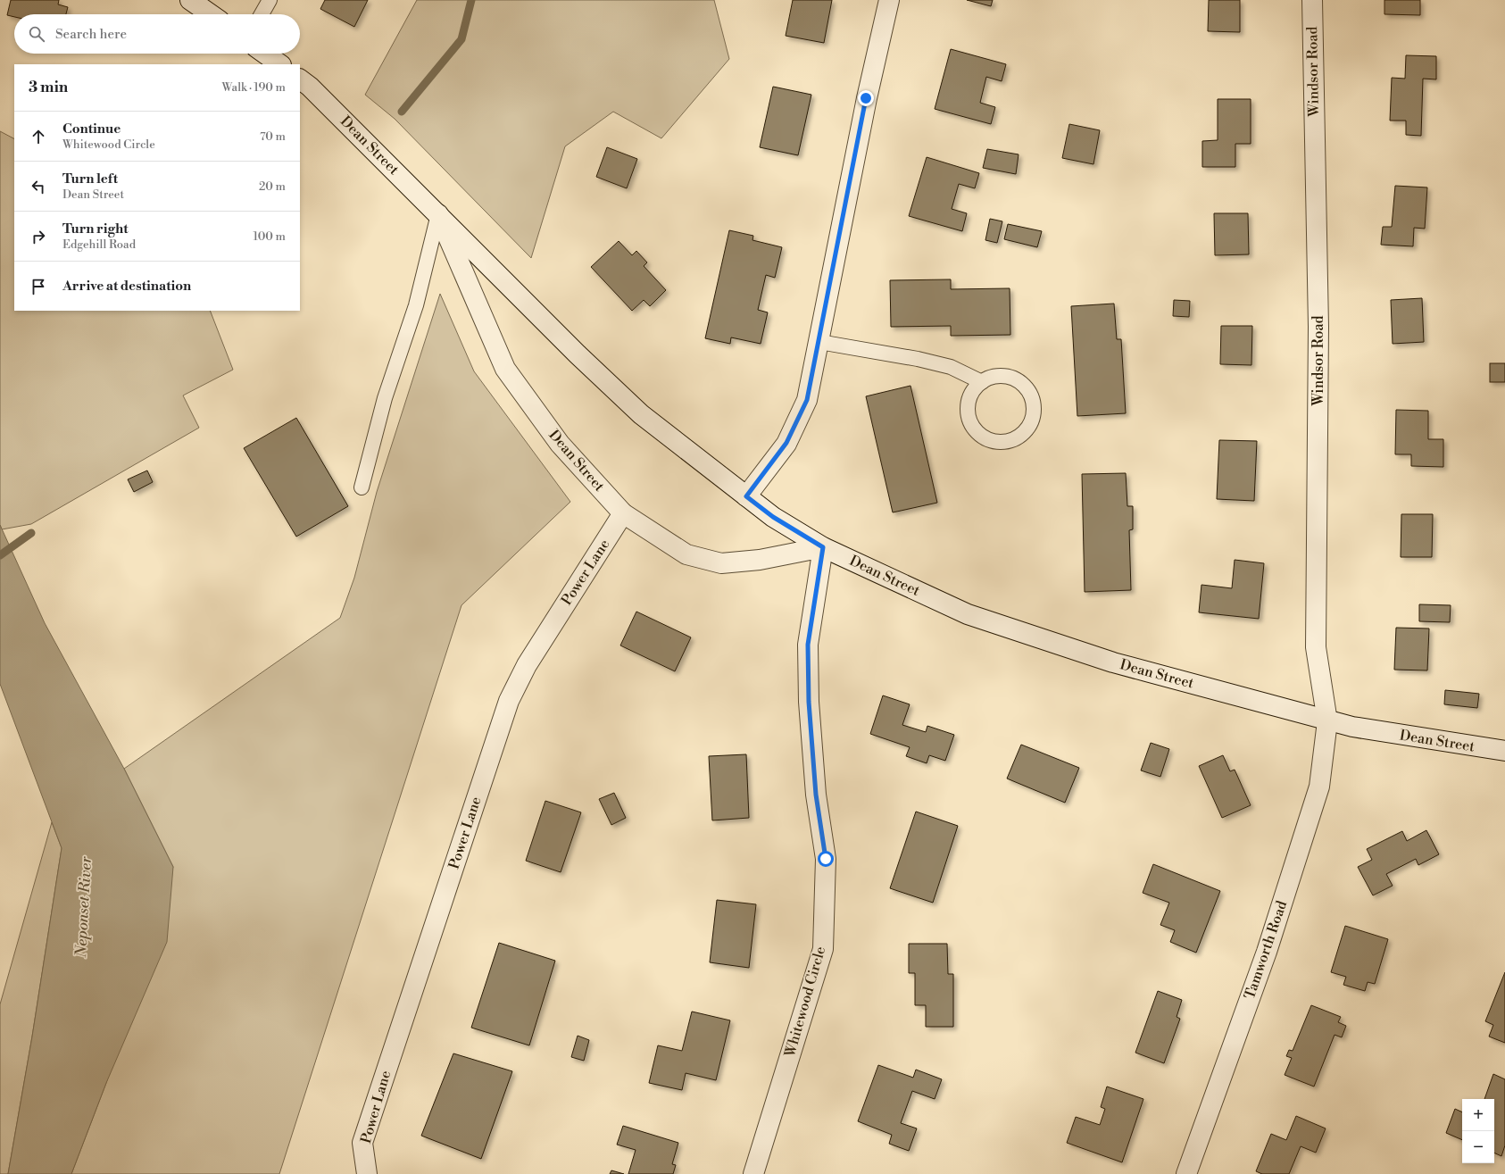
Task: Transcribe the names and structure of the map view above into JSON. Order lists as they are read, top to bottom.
{
  "streets": {
    "street": [
      "Windsor Road",
      "Dean Street",
      "Power Lane",
      "Tamworth Road",
      "Whitewood Circle"
    ]
  },
  "crossings": [
    ["Windsor Road", "Dean Street"],
    ["Windsor Road", "Tamworth Road"],
    ["Dean Street", "Power Lane"],
    ["Dean Street", "Tamworth Road"],
    ["Dean Street", "Whitewood Circle"]
  ],
  "water": ["Neponset River"],
  "page": {
    "search": "Search here",
    "heading": ["3 min", "Walk · 190 m"],
    "list": [
      ["Continue", "Whitewood Circle", "70 m"],
      ["Turn left", "Dean Street", "20 m"],
      ["Turn right", "Edgehill Road", "100 m"],
      "Arrive at destination"
    ],
    "map_buttons": ["+", "−"]
  }
}
